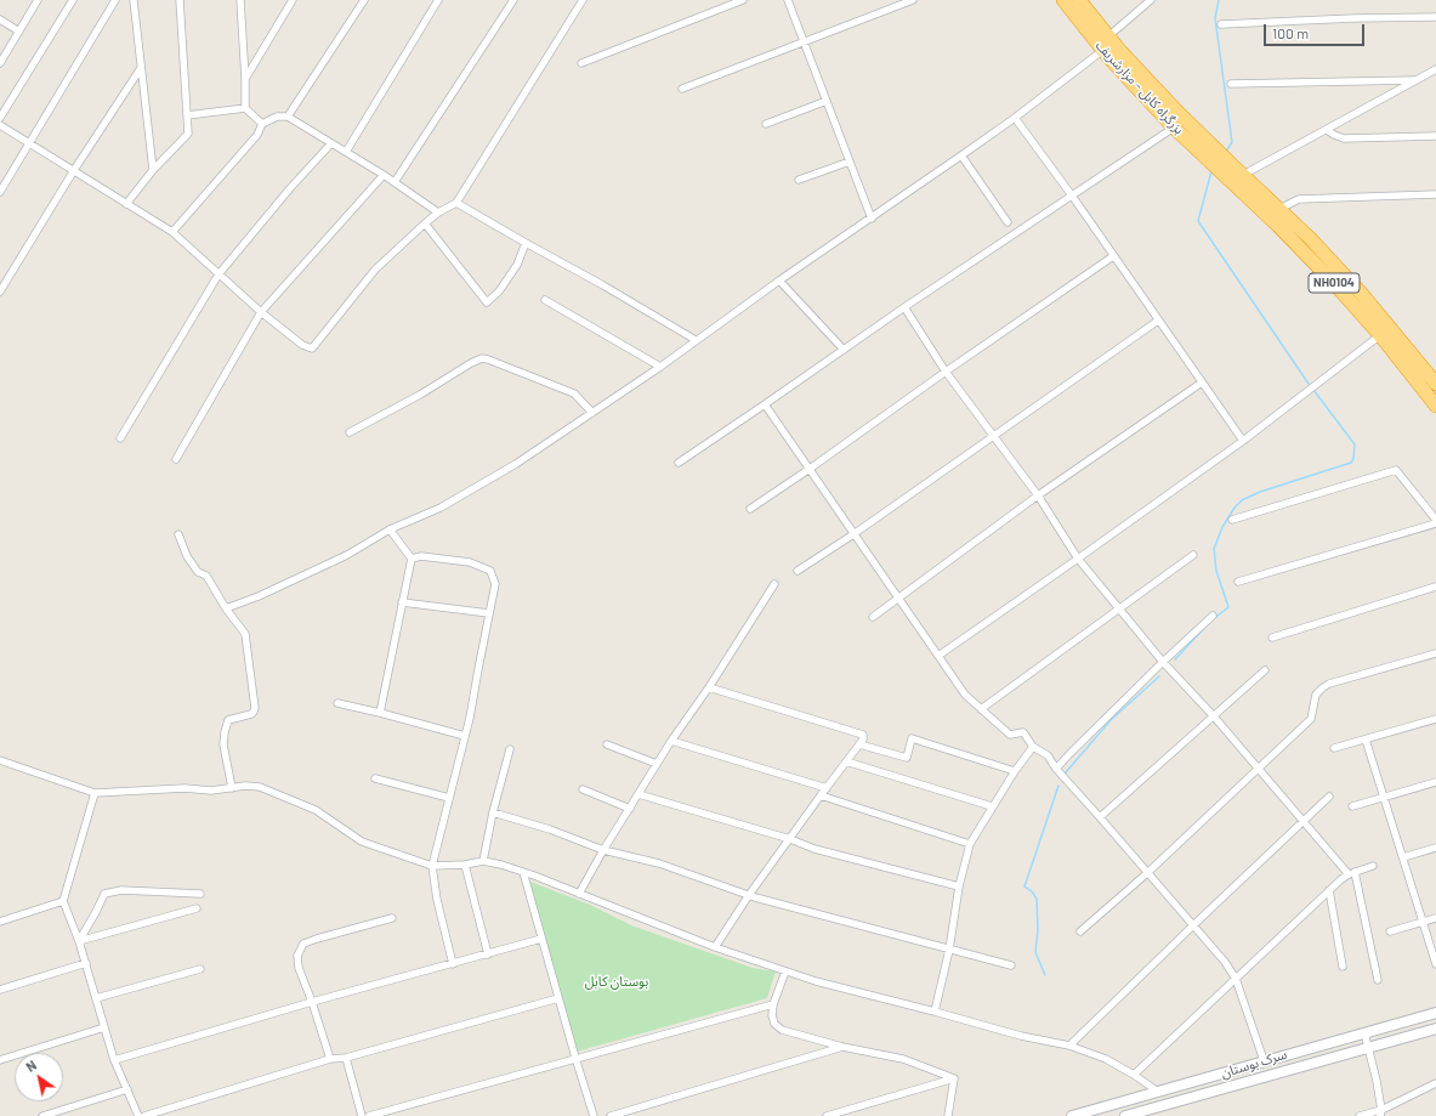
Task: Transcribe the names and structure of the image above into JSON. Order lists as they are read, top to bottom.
{
  "streets": {
    "highway": ["بزرگراه کابل - مزارشریف", "NH0104"],
    "street": ["سرک بوستان"]
  },
  "crossings": [
    ["بزرگراه کابل - مزارشریف", "NH0104"]
  ],
  "parks": ["بوستان کابل"],
  "scale_bar": "100 m",
  "north": "top left"
}
